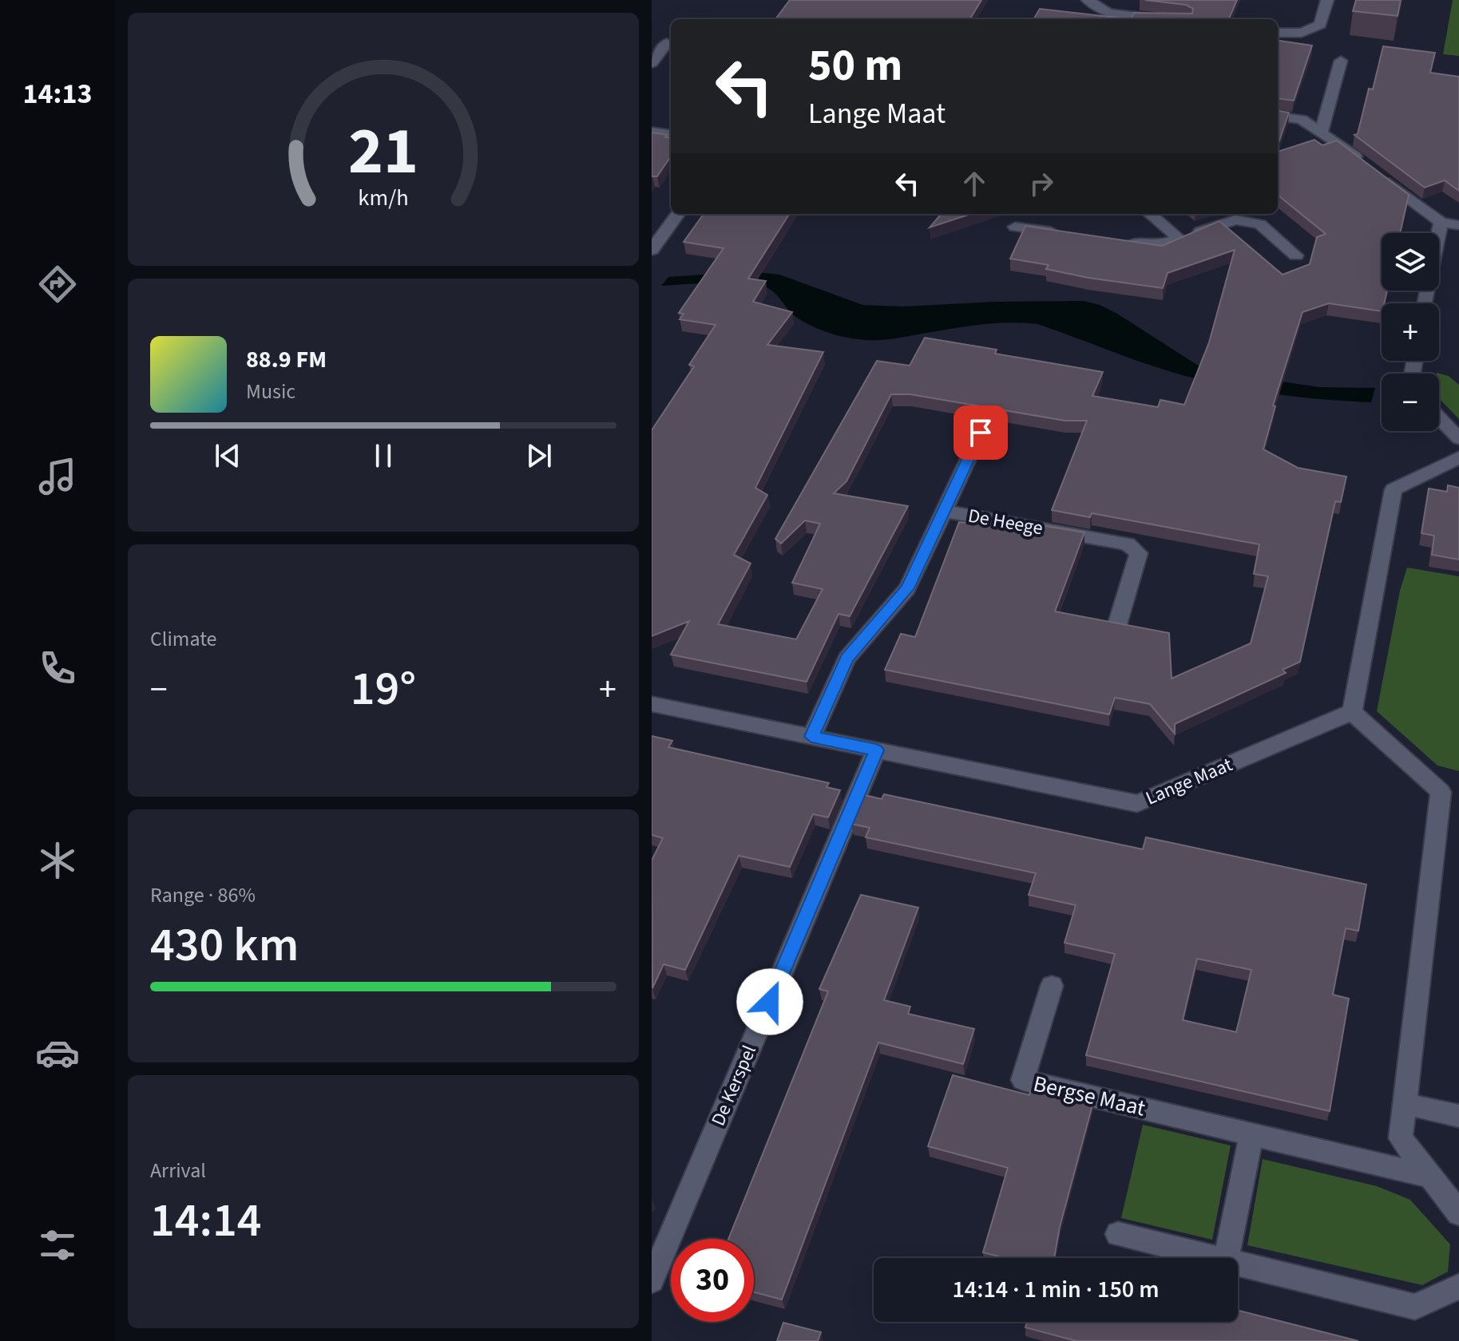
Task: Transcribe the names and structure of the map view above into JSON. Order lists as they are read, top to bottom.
{
  "streets": {
    "street": [
      "De Heege",
      "Lange Maat",
      "De Kerspel",
      "Bergse Maat"
    ]
  },
  "crossings": [
    ["De Heege", "Lange Maat"],
    ["Lange Maat", "De Kerspel"]
  ],
  "page": {
    "tabs": "14:13",
    "turn": ["50 m", "Lange Maat"],
    "map_buttons": ["+", "−"],
    "song": ["88.9 FM", "Music"],
    "tile": [
      "Climate",
      ["Range · 86%", "430 km"],
      ["Arrival", "14:14"]
    ],
    "heat": ["−", "19°", "+"],
    "limit": "30",
    "trip": "14:14 · 1 min · 150 m",
    "gauge": ["21", "km/h"]
  }
}
